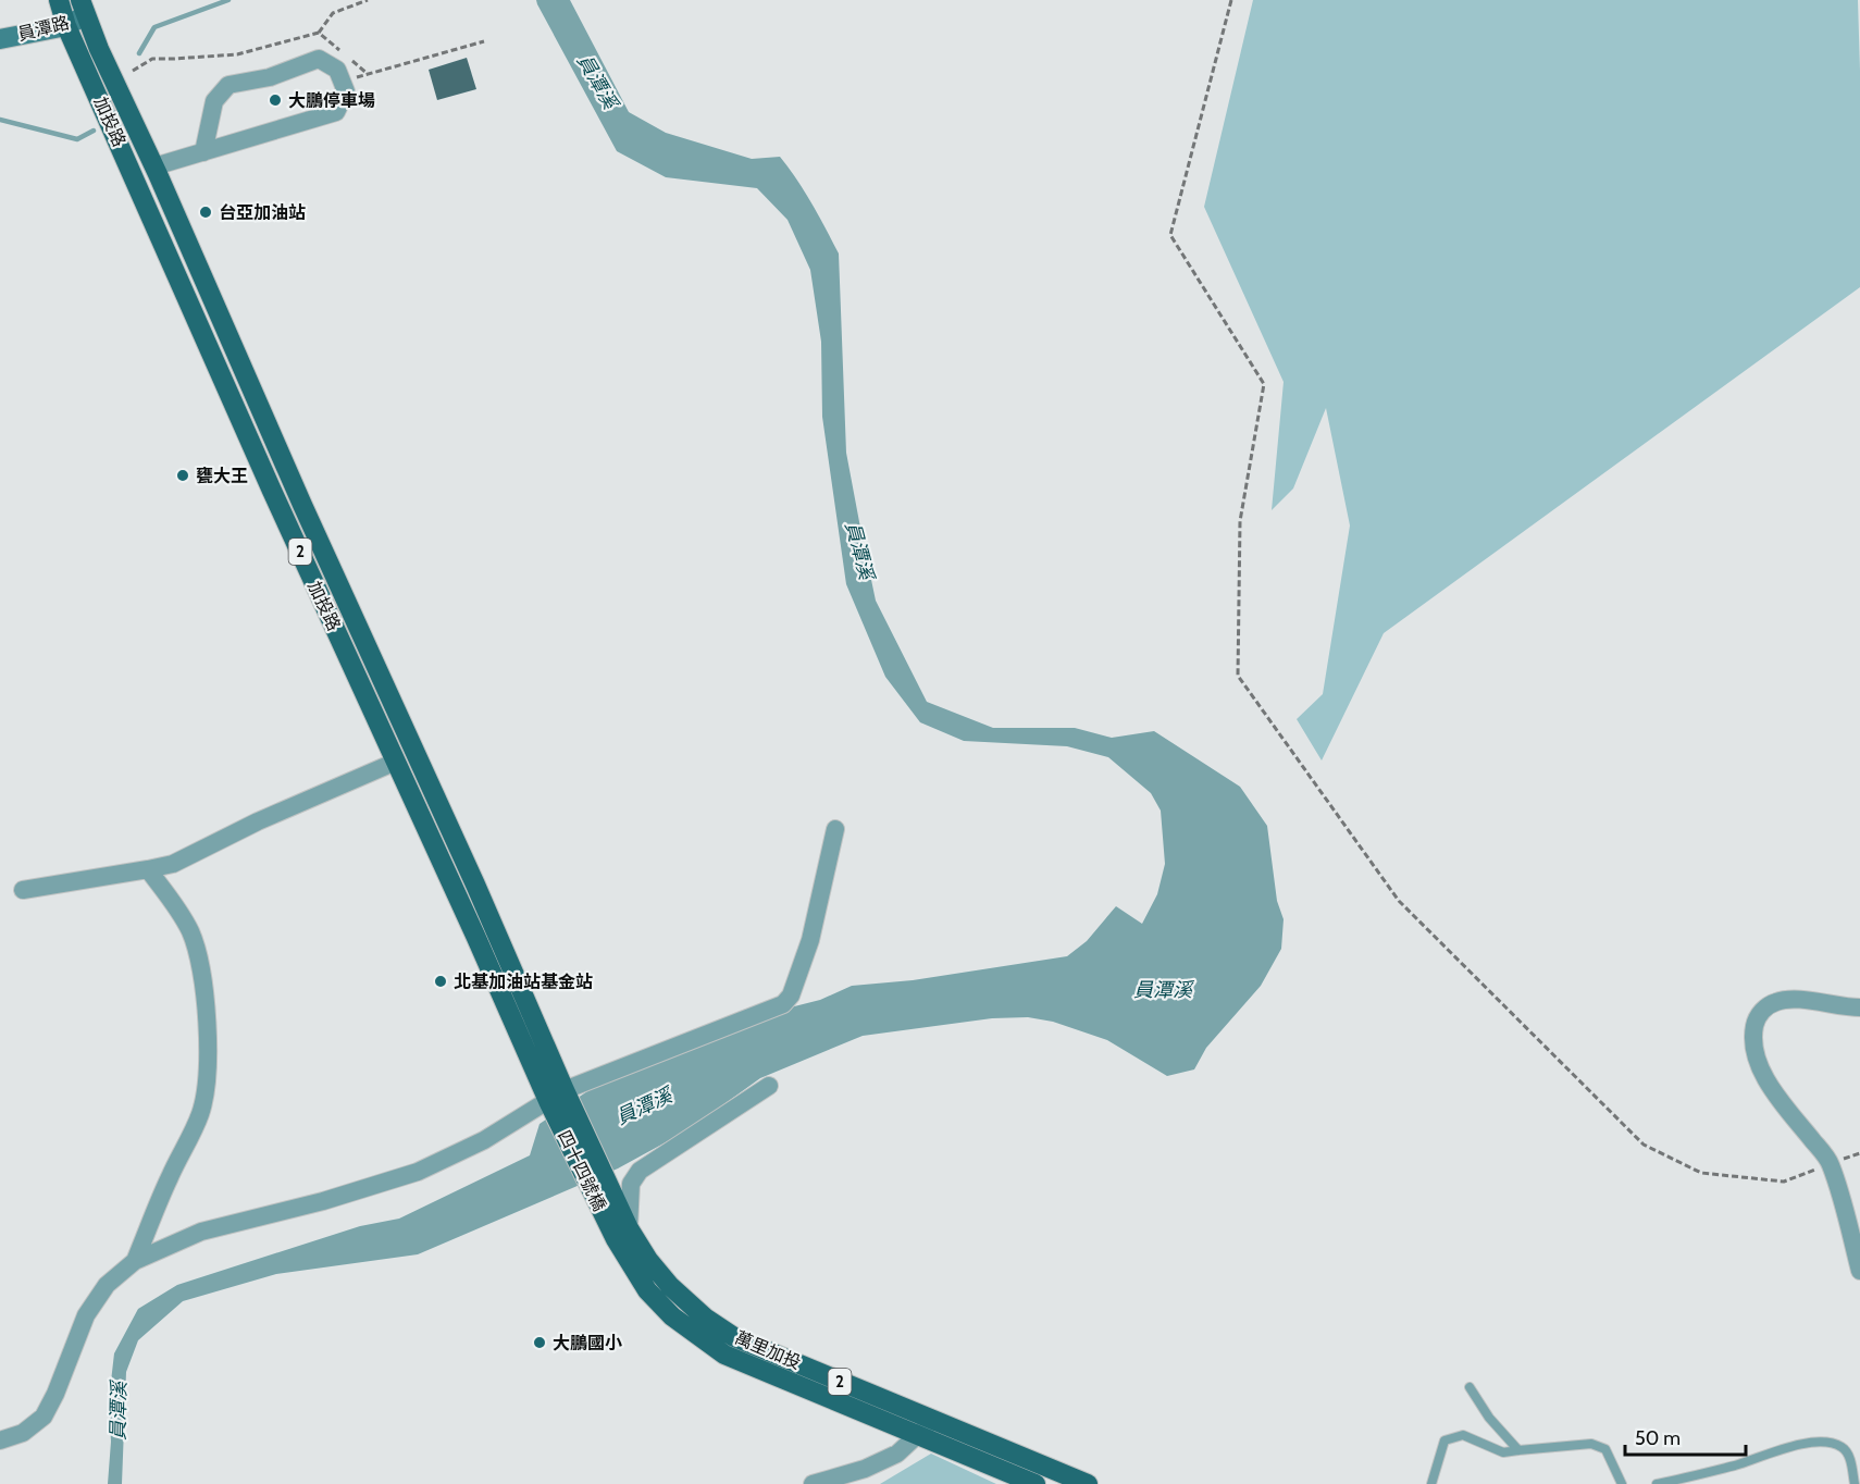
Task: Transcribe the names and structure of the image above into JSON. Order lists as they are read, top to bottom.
{
  "streets": {
    "main road": [
      "加投路",
      "2",
      "四十四號橋",
      "萬里加投"
    ],
    "street": ["員潭路"]
  },
  "crossings": [
    ["員潭路", "加投路"],
    ["加投路", "四十四號橋"],
    ["四十四號橋", "萬里加投"]
  ],
  "water": ["員潭溪"],
  "places": [
    "大鵬停車場",
    "台亞加油站",
    "甕大王",
    "北基加油站基金站",
    "大鵬國小"
  ],
  "scale_bar": "50 m"
}
